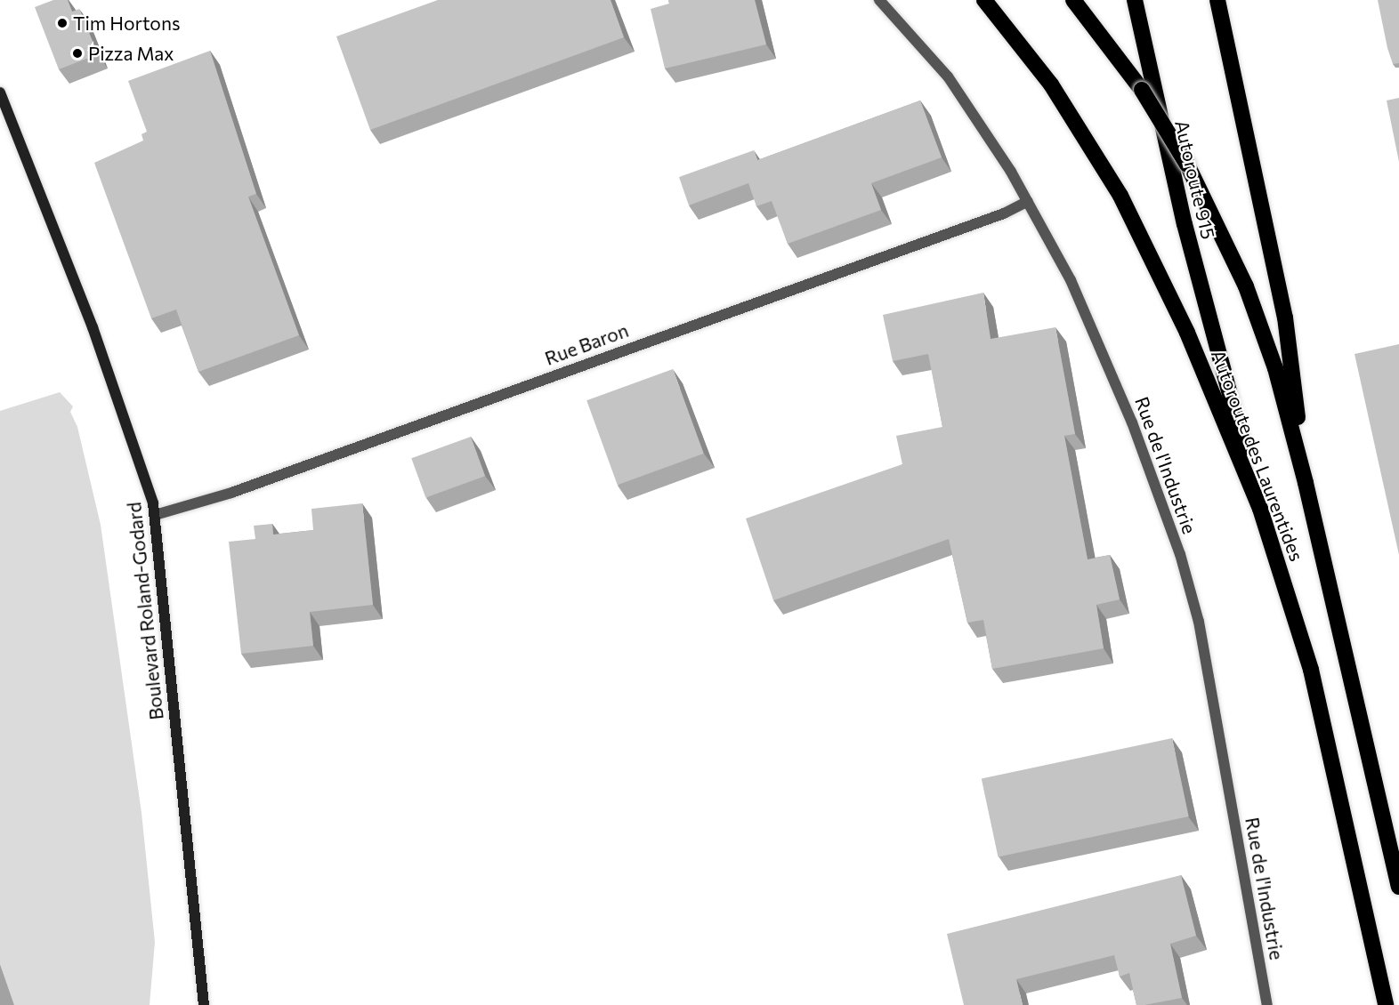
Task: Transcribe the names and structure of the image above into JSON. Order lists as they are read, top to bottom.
{
  "streets": {
    "highway": ["Autoroute 915", "Autoroute des Laurentides"],
    "street": ["Rue Baron", "Rue de l'Industrie", "Boulevard Roland-Godard"]
  },
  "crossings": [
    ["Autoroute 915", "Autoroute des Laurentides"],
    ["Rue Baron", "Rue de l'Industrie"],
    ["Rue Baron", "Boulevard Roland-Godard"]
  ],
  "places": ["Tim Hortons", "Pizza Max"]
}
